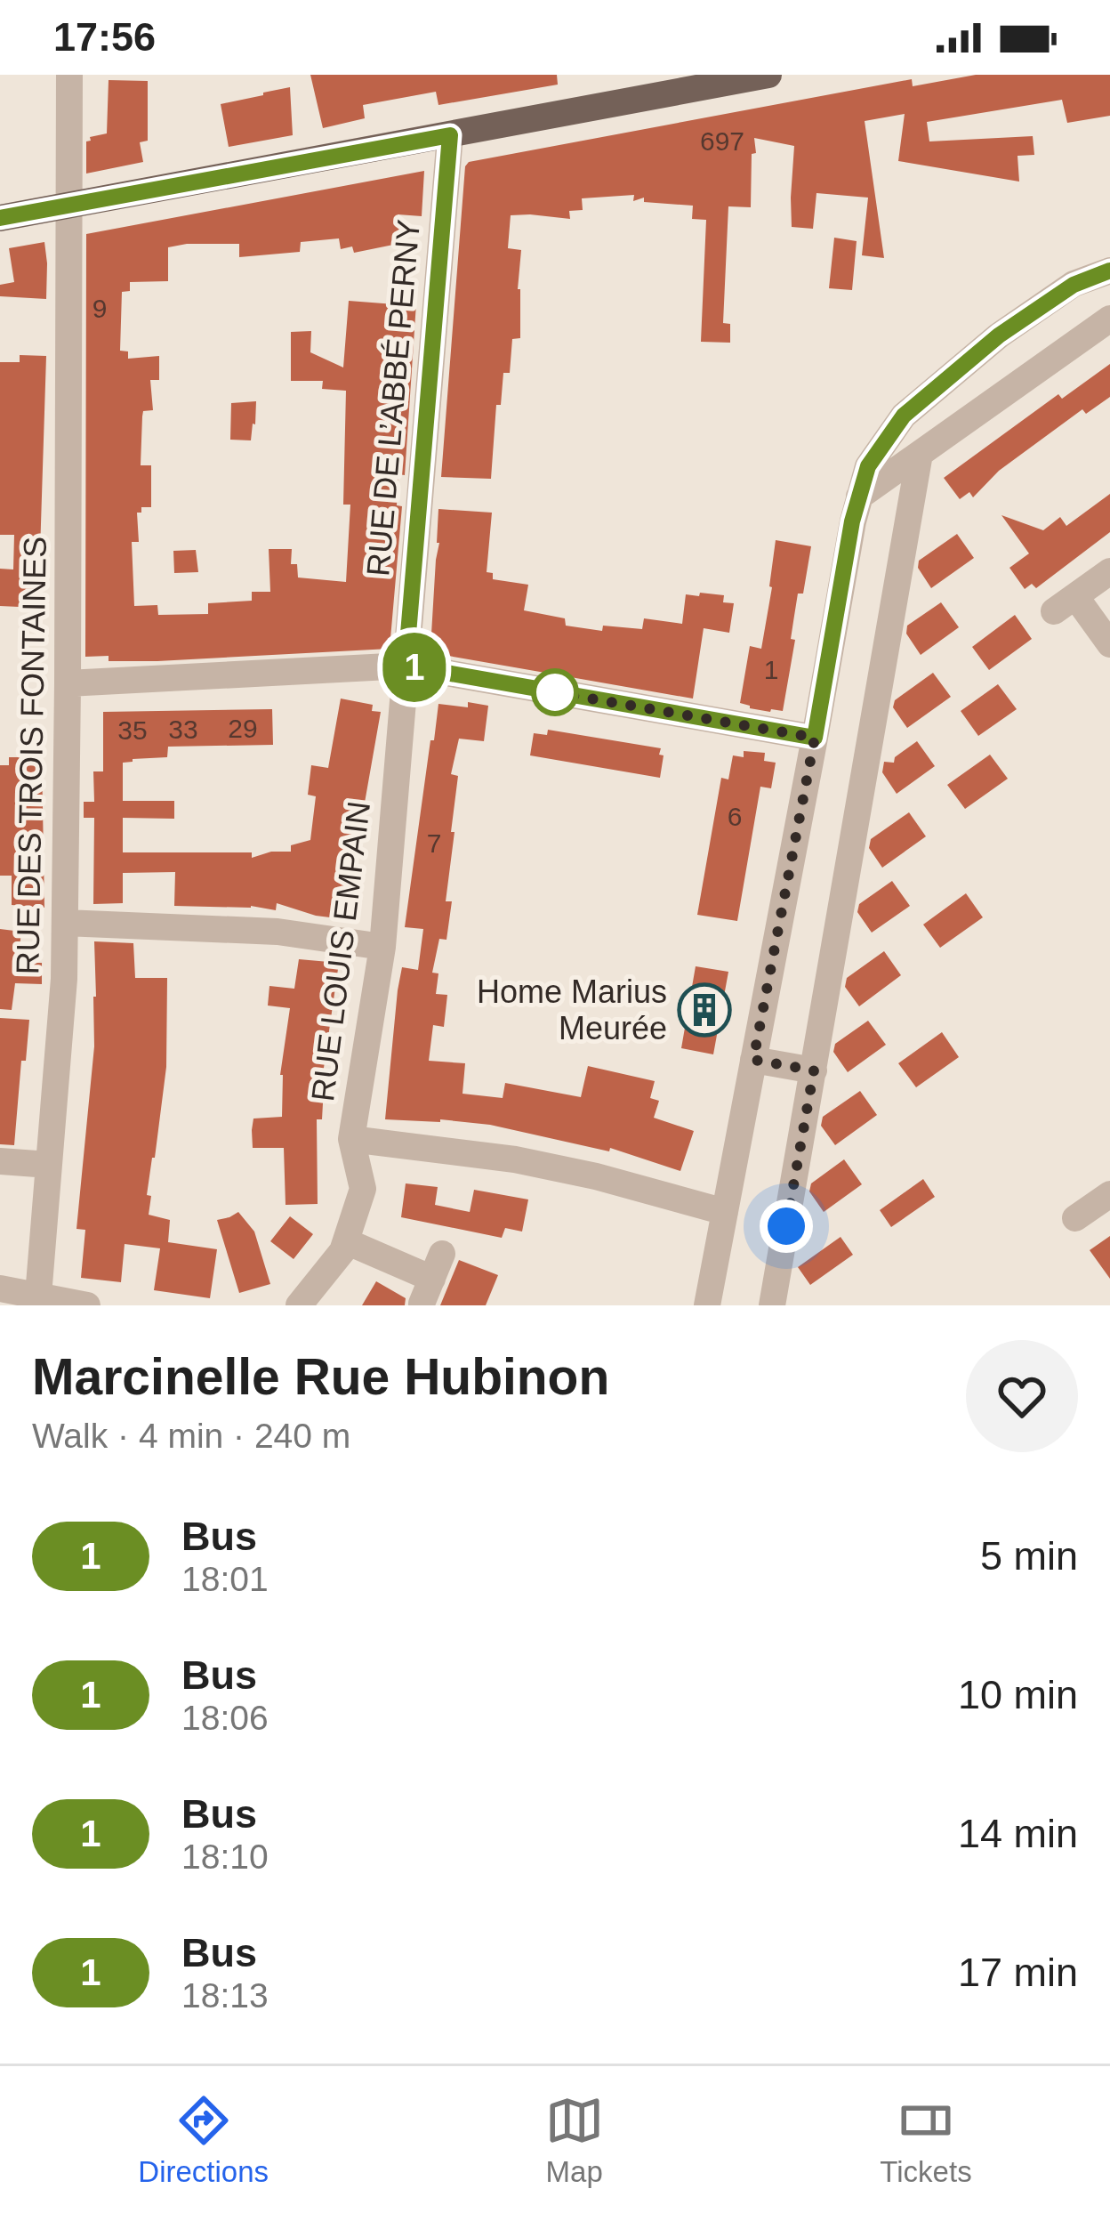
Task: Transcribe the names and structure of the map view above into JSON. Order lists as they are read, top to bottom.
{
  "streets": {
    "street": ["RUE DE L’ABBÉ PERNY", "RUE DES TROIS FONTAINES", "RUE LOUIS EMPAIN"]
  },
  "crossings": [
    ["RUE DE L’ABBÉ PERNY", "RUE LOUIS EMPAIN"]
  ],
  "places": {
    "building": ["Home Marius Meurée"]
  },
  "lines": ["bus line 1"],
  "house_numbers": [
    "697",
    "9",
    "1",
    "29",
    "33",
    "35",
    "6",
    "7"
  ],
  "page": {
    "status": "17:56",
    "on_map": "1",
    "heading": ["Marcinelle Rue Hubinon", "Walk · 4 min · 240 m"],
    "list": [
      {
        "mark": "1",
        "name": "Bus",
        "note": "18:01",
        "value": "5 min"
      },
      {
        "mark": "1",
        "name": "Bus",
        "note": "18:06",
        "value": "10 min"
      },
      {
        "mark": "1",
        "name": "Bus",
        "note": "18:10",
        "value": "14 min"
      },
      {
        "mark": "1",
        "name": "Bus",
        "note": "18:13",
        "value": "17 min"
      }
    ],
    "tabs": ["Directions", "Map", "Tickets"]
  }
}
